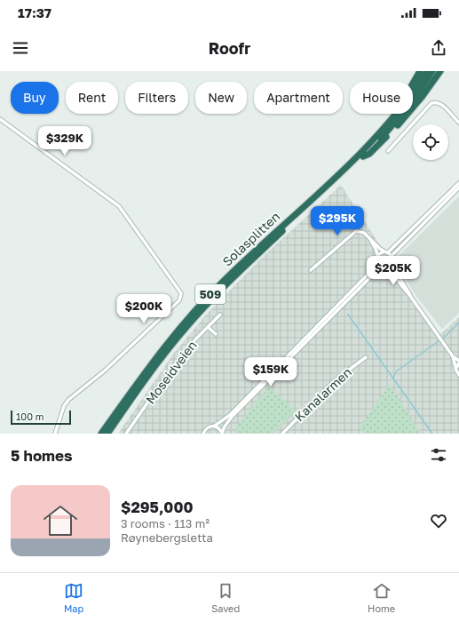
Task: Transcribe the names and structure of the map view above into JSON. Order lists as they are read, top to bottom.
{
  "streets": {
    "highway": ["Solasplitten", "509"],
    "street": ["Moseidveien", "Kanalarmen"]
  },
  "crossings": [
    ["Solasplitten", "509"]
  ],
  "scale_bar": "100 m",
  "page": {
    "status": "17:37",
    "header": "Roofr",
    "chip": [
      "Buy",
      "Rent",
      "Filters",
      "New",
      "Apartment",
      "House"
    ],
    "price": [
      "$329K",
      "$295K",
      "$205K",
      "$200K",
      "$159K"
    ],
    "scale": "100 m",
    "heading": "5 homes",
    "list": [
      {
        "name": "$295,000",
        "note": "3 rooms · 113 m² · Røynebergsletta"
      }
    ],
    "tabs": ["Map", "Saved", "Home"]
  }
}
